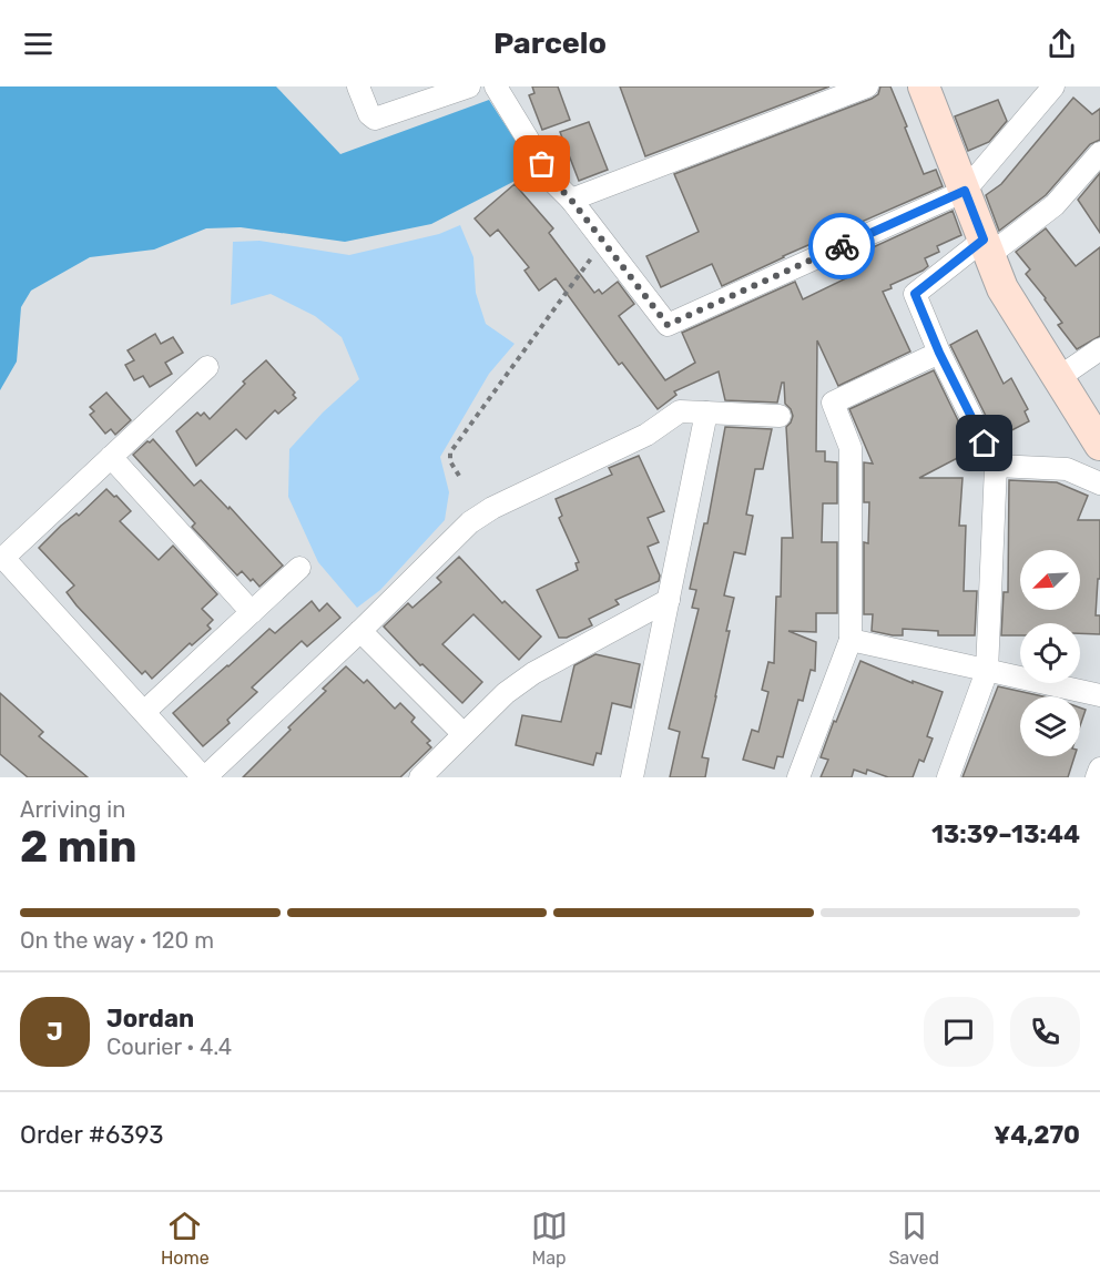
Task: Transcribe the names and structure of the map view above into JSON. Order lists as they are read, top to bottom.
{
  "north": "bottom left",
  "page": {
    "header": "Parcelo",
    "heading": ["2 min", "Arriving in", "13:39–13:44"],
    "panel": [
      "Jordan",
      "Courier · 4.4",
      "Order #6393",
      "¥4,270"
    ],
    "bar": "On the way · 120 m",
    "round": "J",
    "tabs": ["Home", "Map", "Saved"]
  }
}
